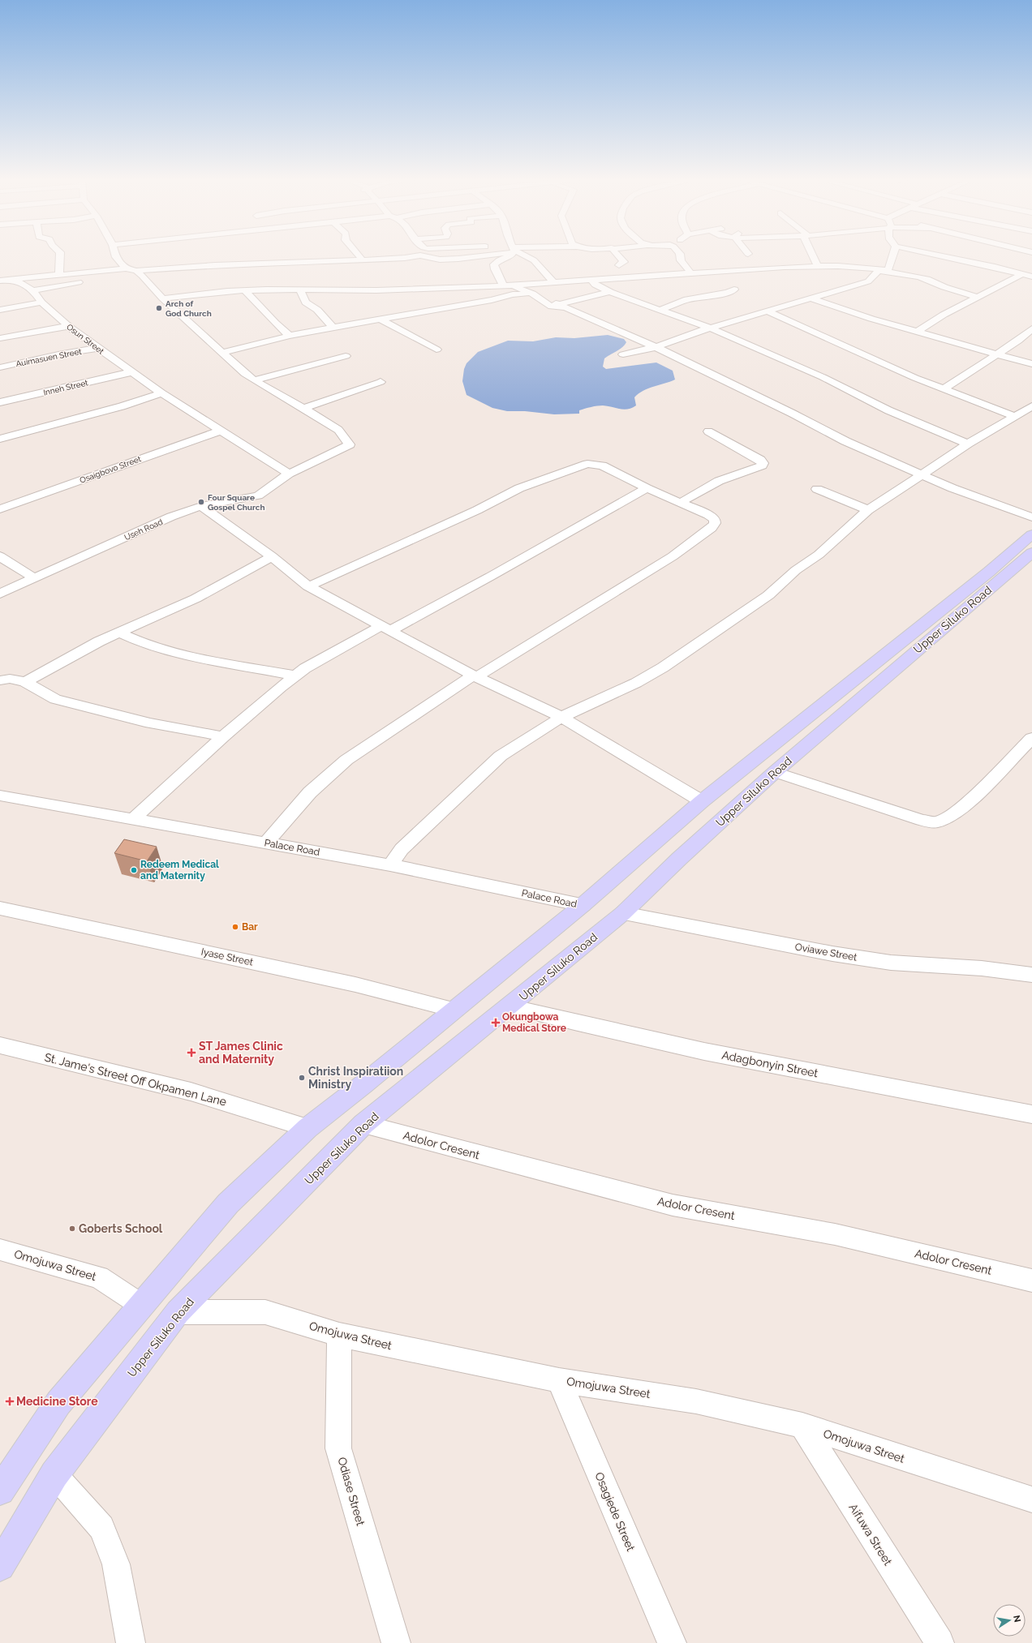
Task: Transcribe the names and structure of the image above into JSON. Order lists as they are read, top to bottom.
{
  "streets": {
    "main road": ["Upper Siluko Road"],
    "street": [
      "Osun Street",
      "Auimasuen Street",
      "Inneh Street",
      "Osaigbovo Street",
      "Useh Road",
      "Palace Road",
      "Oviawe Street",
      "Iyase Street",
      "Adagbonyin Street",
      "St. Jame's Street Off Okpamen Lane",
      "Adolor Cresent",
      "Omojuwa Street",
      "Odiase Street",
      "Osagiede Street",
      "Aifuwa Street"
    ]
  },
  "crossings": [
    ["Osun Street", "Auimasuen Street"],
    ["Osun Street", "Inneh Street"],
    ["Osun Street", "Osaigbovo Street"],
    ["Osun Street", "Useh Road"],
    ["Upper Siluko Road", "Palace Road"],
    ["Upper Siluko Road", "Oviawe Street"],
    ["Upper Siluko Road", "Iyase Street"],
    ["Upper Siluko Road", "Adagbonyin Street"],
    ["Upper Siluko Road", "St. Jame's Street Off Okpamen Lane"],
    ["Upper Siluko Road", "Adolor Cresent"],
    ["Upper Siluko Road", "Omojuwa Street"],
    ["Omojuwa Street", "Odiase Street"],
    ["Omojuwa Street", "Osagiede Street"],
    ["Omojuwa Street", "Aifuwa Street"]
  ],
  "places": {
    "other": [
      "Arch of God Church",
      "Four Square Gospel Church",
      "Redeem Medical and Maternity",
      "Bar",
      "Christ Inspiratiion Ministry",
      "Goberts School"
    ],
    "health": ["Okungbowa Medical Store", "ST James Clinic and Maternity", "Medicine Store"]
  },
  "north": "right"
}
